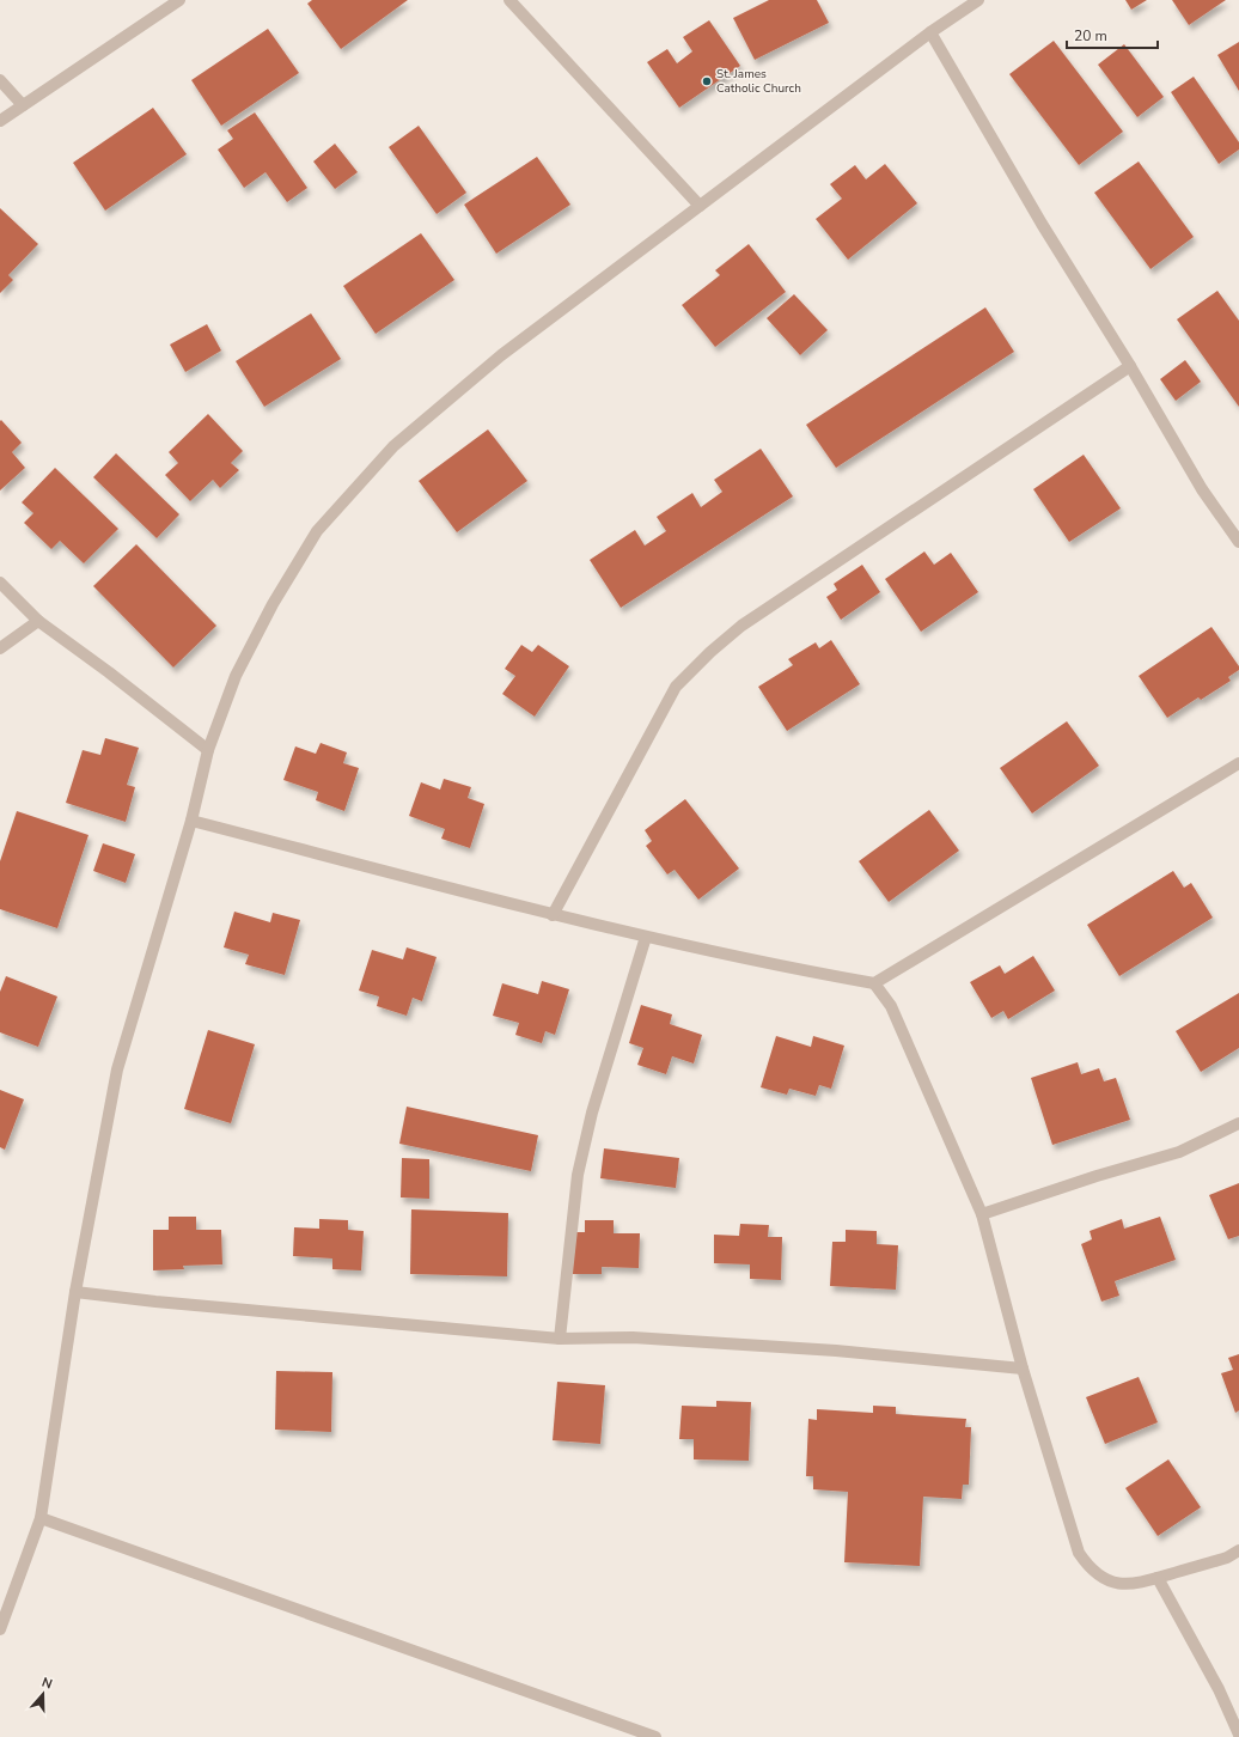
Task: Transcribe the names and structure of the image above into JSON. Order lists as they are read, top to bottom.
{
  "places": ["St. James Catholic Church"],
  "scale_bar": "20 m",
  "north": "top"
}
